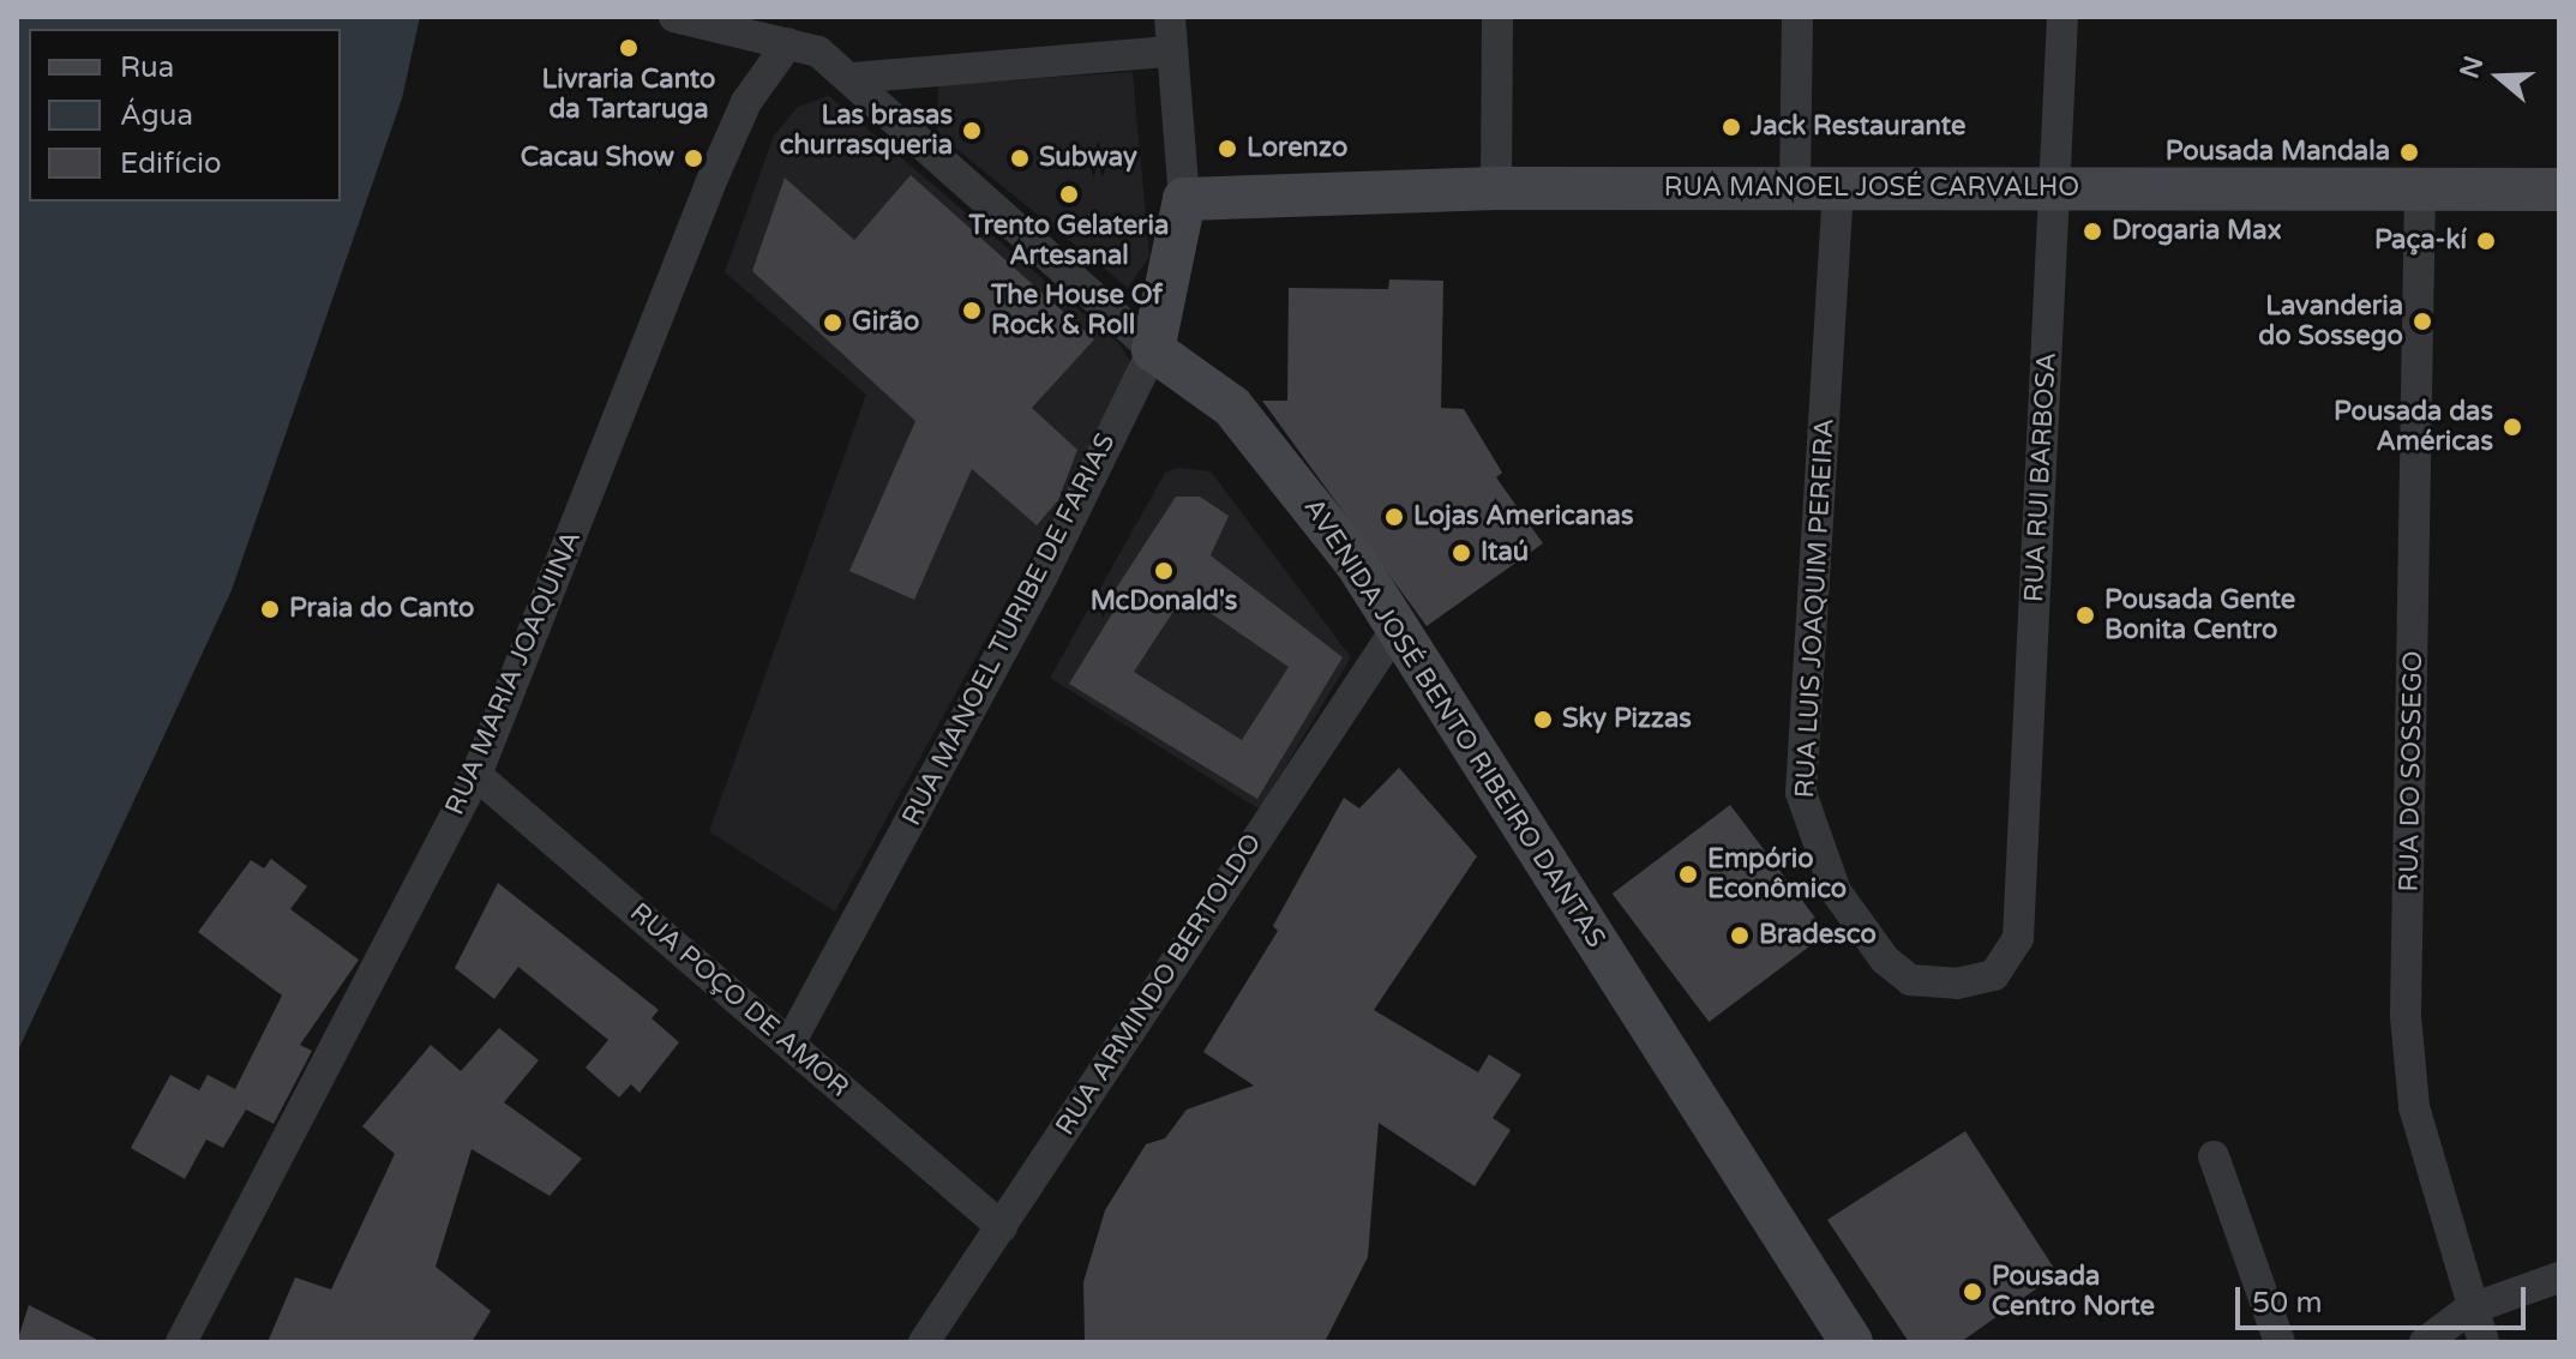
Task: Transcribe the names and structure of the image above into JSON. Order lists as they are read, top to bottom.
{
  "streets": {
    "street": [
      "RUA MANOEL JOSÉ CARVALHO",
      "RUA RUI BARBOSA",
      "RUA LUIS JOAQUIM PEREIRA",
      "RUA MANOEL TURIBE DE FARIAS",
      "RUA MARIA JOAQUINA",
      "AVENIDA JOSÉ BENTO RIBEIRO DANTAS",
      "RUA DO SOSSEGO",
      "RUA ARMINDO BERTOLDO",
      "RUA POÇO DE AMOR"
    ]
  },
  "crossings": [
    ["RUA MANOEL JOSÉ CARVALHO", "RUA RUI BARBOSA"],
    ["RUA MANOEL JOSÉ CARVALHO", "RUA LUIS JOAQUIM PEREIRA"],
    ["RUA MANOEL JOSÉ CARVALHO", "RUA MANOEL TURIBE DE FARIAS"],
    ["RUA MANOEL JOSÉ CARVALHO", "RUA DO SOSSEGO"],
    ["RUA RUI BARBOSA", "RUA LUIS JOAQUIM PEREIRA"],
    ["RUA MANOEL TURIBE DE FARIAS", "AVENIDA JOSÉ BENTO RIBEIRO DANTAS"],
    ["RUA MANOEL TURIBE DE FARIAS", "RUA POÇO DE AMOR"],
    ["RUA MARIA JOAQUINA", "AVENIDA JOSÉ BENTO RIBEIRO DANTAS"],
    ["RUA MARIA JOAQUINA", "RUA POÇO DE AMOR"],
    ["AVENIDA JOSÉ BENTO RIBEIRO DANTAS", "RUA ARMINDO BERTOLDO"],
    ["RUA ARMINDO BERTOLDO", "RUA POÇO DE AMOR"]
  ],
  "places": [
    "Livraria Canto da Tartaruga",
    "Jack Restaurante",
    "Las brasas churrasqueria",
    "Lorenzo",
    "Pousada Mandala",
    "Cacau Show",
    "Subway",
    "Trento Gelateria Artesanal",
    "Drogaria Max",
    "Paça-kí",
    "The House Of Rock & Roll",
    "Lavanderia do Sossego",
    "Girão",
    "Pousada das Américas",
    "Lojas Americanas",
    "Itaú",
    "McDonald's",
    "Praia do Canto",
    "Pousada Gente Bonita Centro",
    "Sky Pizzas",
    "Empório Econômico",
    "Bradesco",
    "Pousada Centro Norte"
  ],
  "legend": ["Rua", "Água", "Edifício"],
  "scale_bar": "50 m",
  "north": "left"
}
